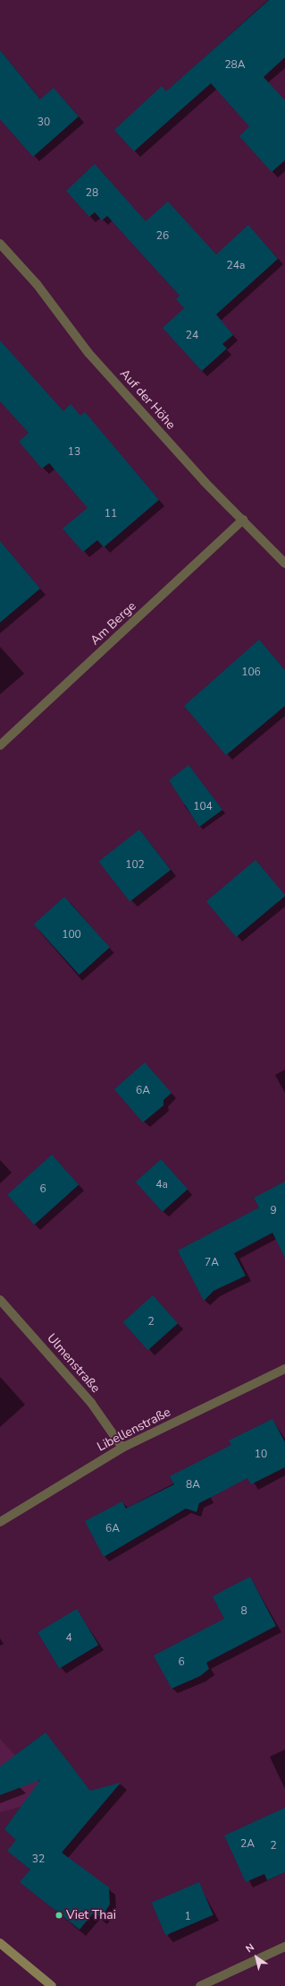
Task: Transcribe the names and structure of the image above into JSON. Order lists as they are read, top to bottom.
{
  "streets": {
    "street": [
      "Auf der Höhe",
      "Am Berge",
      "Ulmenstraße",
      "Libellenstraße"
    ]
  },
  "crossings": [
    ["Auf der Höhe", "Am Berge"],
    ["Ulmenstraße", "Libellenstraße"]
  ],
  "places": ["Viet Thai"],
  "house_numbers": [
    "28A",
    "30",
    "28",
    "26",
    "24a",
    "24",
    "13",
    "11",
    "106",
    "104",
    "102",
    "100",
    "6A",
    "4a",
    "6",
    "9",
    "7A",
    "2",
    "10",
    "8A",
    "6A",
    "8",
    "4",
    "6",
    "2A",
    "2",
    "32",
    "1"
  ],
  "north": "top left"
}
